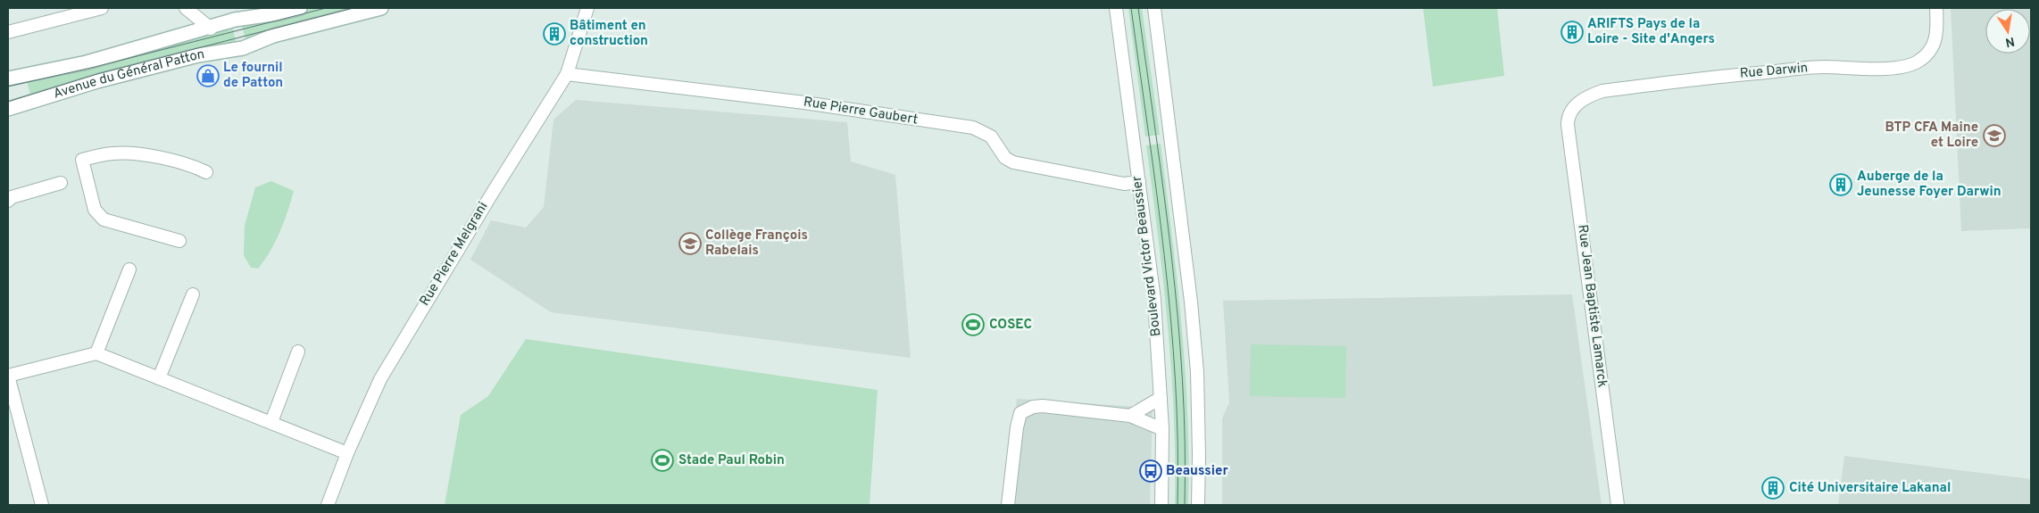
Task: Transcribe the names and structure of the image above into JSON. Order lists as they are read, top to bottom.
{
  "streets": {
    "street": [
      "Rue Darwin",
      "Avenue du Général Patton",
      "Rue Pierre Gaubert",
      "Rue Pierre Melgrani",
      "Boulevard Victor Beaussier",
      "Rue Jean Baptiste Lamarck"
    ]
  },
  "crossings": [
    ["Rue Darwin", "Rue Jean Baptiste Lamarck"],
    ["Rue Pierre Gaubert", "Rue Pierre Melgrani"],
    ["Rue Pierre Gaubert", "Boulevard Victor Beaussier"]
  ],
  "places": {
    "building": [
      "ARIFTS Pays de la Loire - Site d'Angers",
      "Bâtiment en construction",
      "Auberge de la Jeunesse Foyer Darwin",
      "Cité Universitaire Lakanal"
    ],
    "shop": ["Le fournil de Patton"],
    "school or university": ["BTP CFA Maine et Loire", "Collège François Rabelais"],
    "sports": ["COSEC", "Stade Paul Robin"],
    "bus stop": ["Beaussier"]
  },
  "north": "bottom"
}
